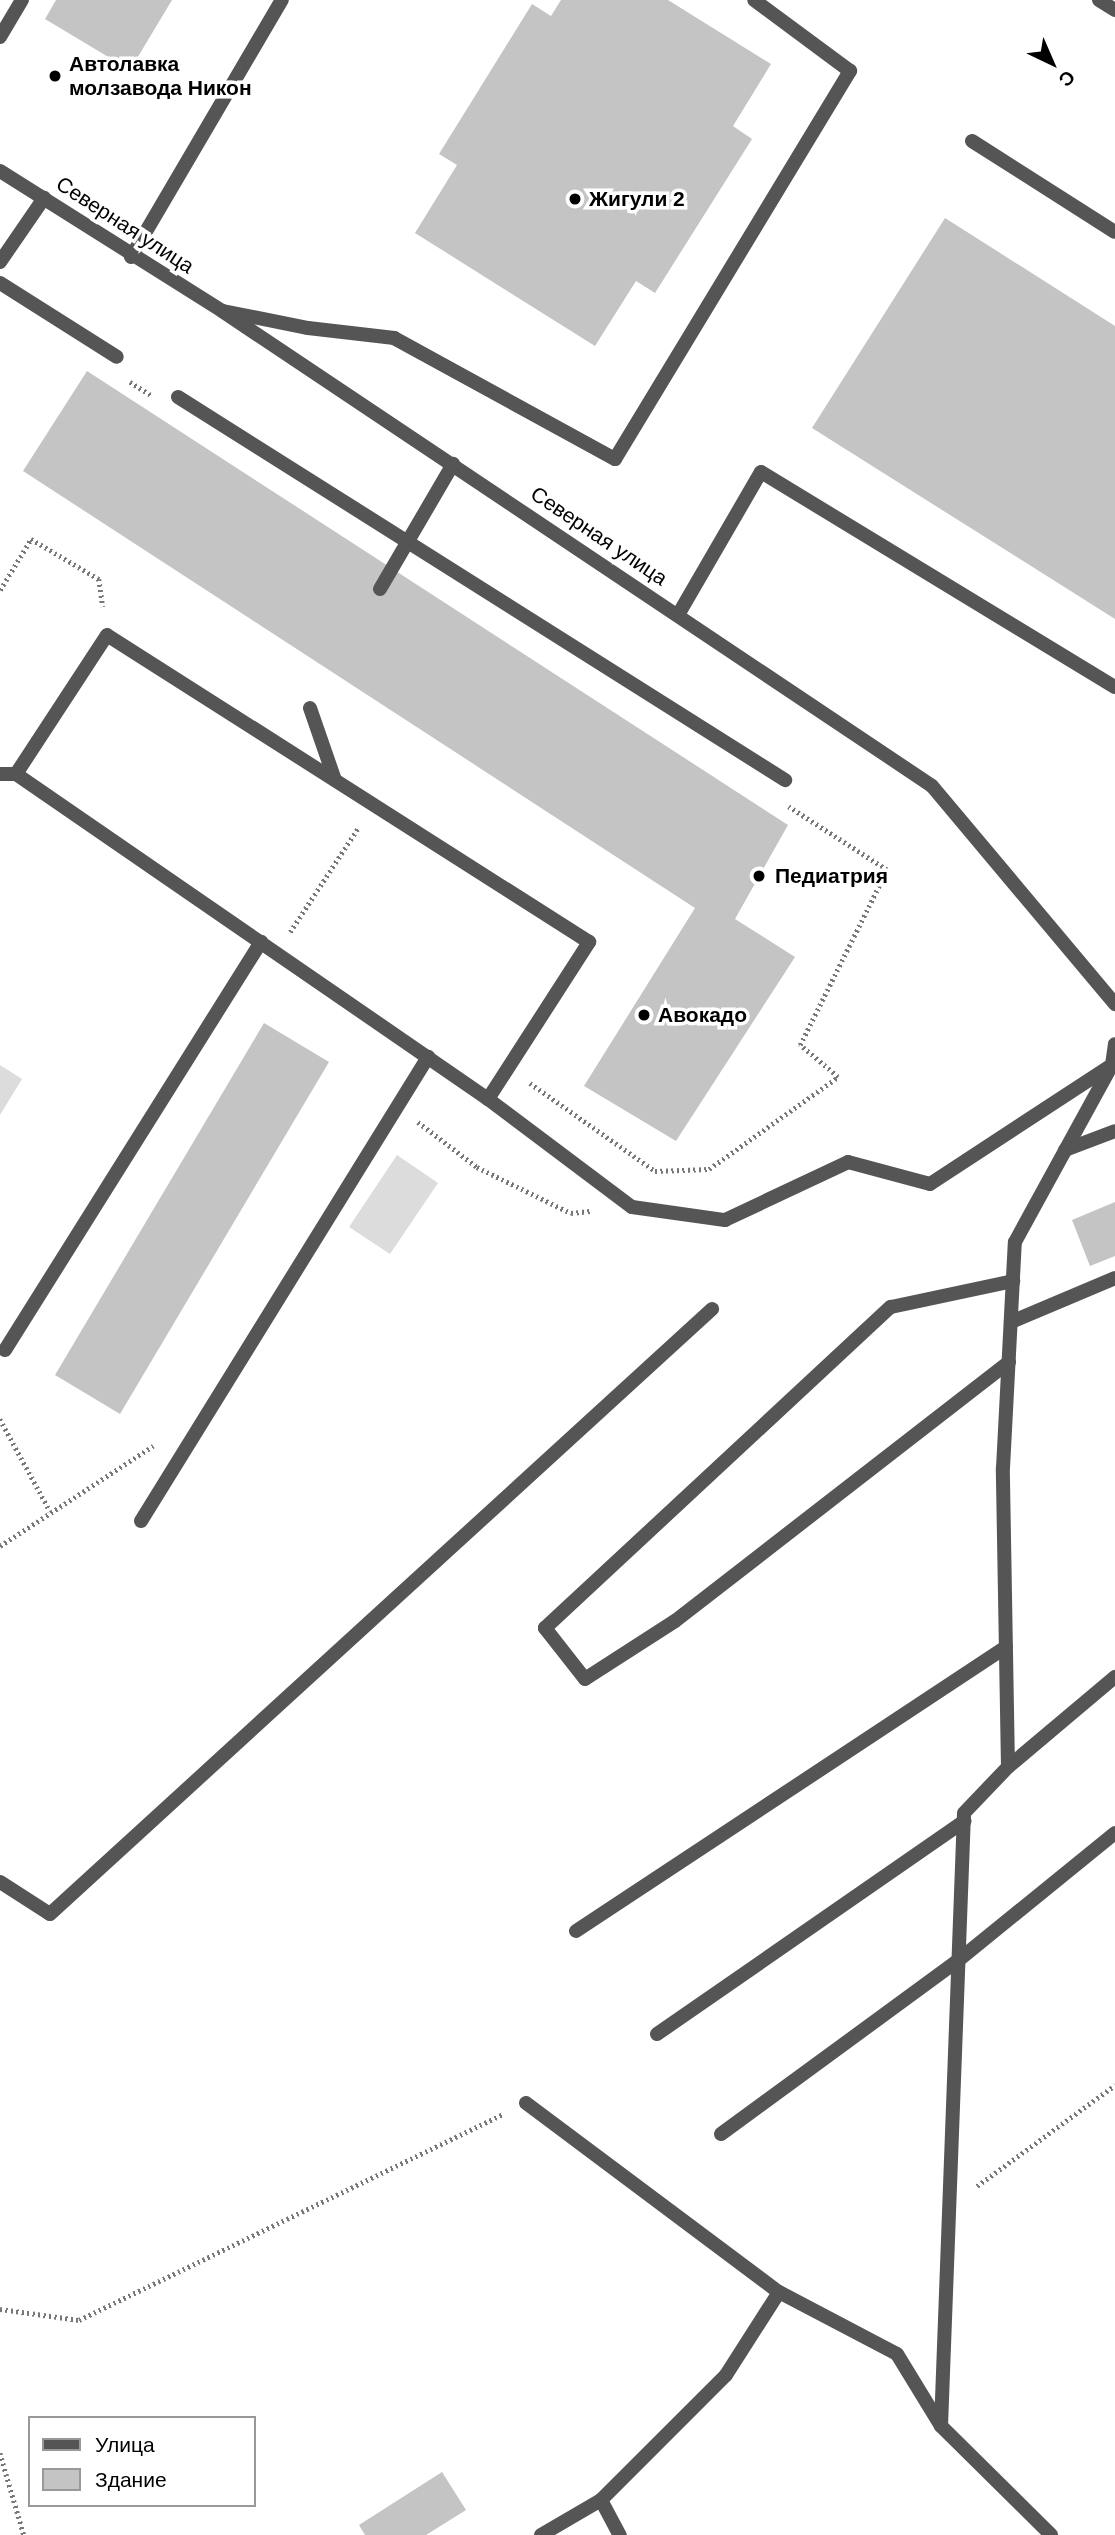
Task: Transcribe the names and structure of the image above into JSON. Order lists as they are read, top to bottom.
{
  "streets": {
    "street": ["Северная улица"]
  },
  "places": [
    "Автолавка молзавода Никон",
    "Жигули 2",
    "Педиатрия",
    "Авокадо"
  ],
  "legend": ["Улица", "Здание"],
  "north": "bottom right"
}
